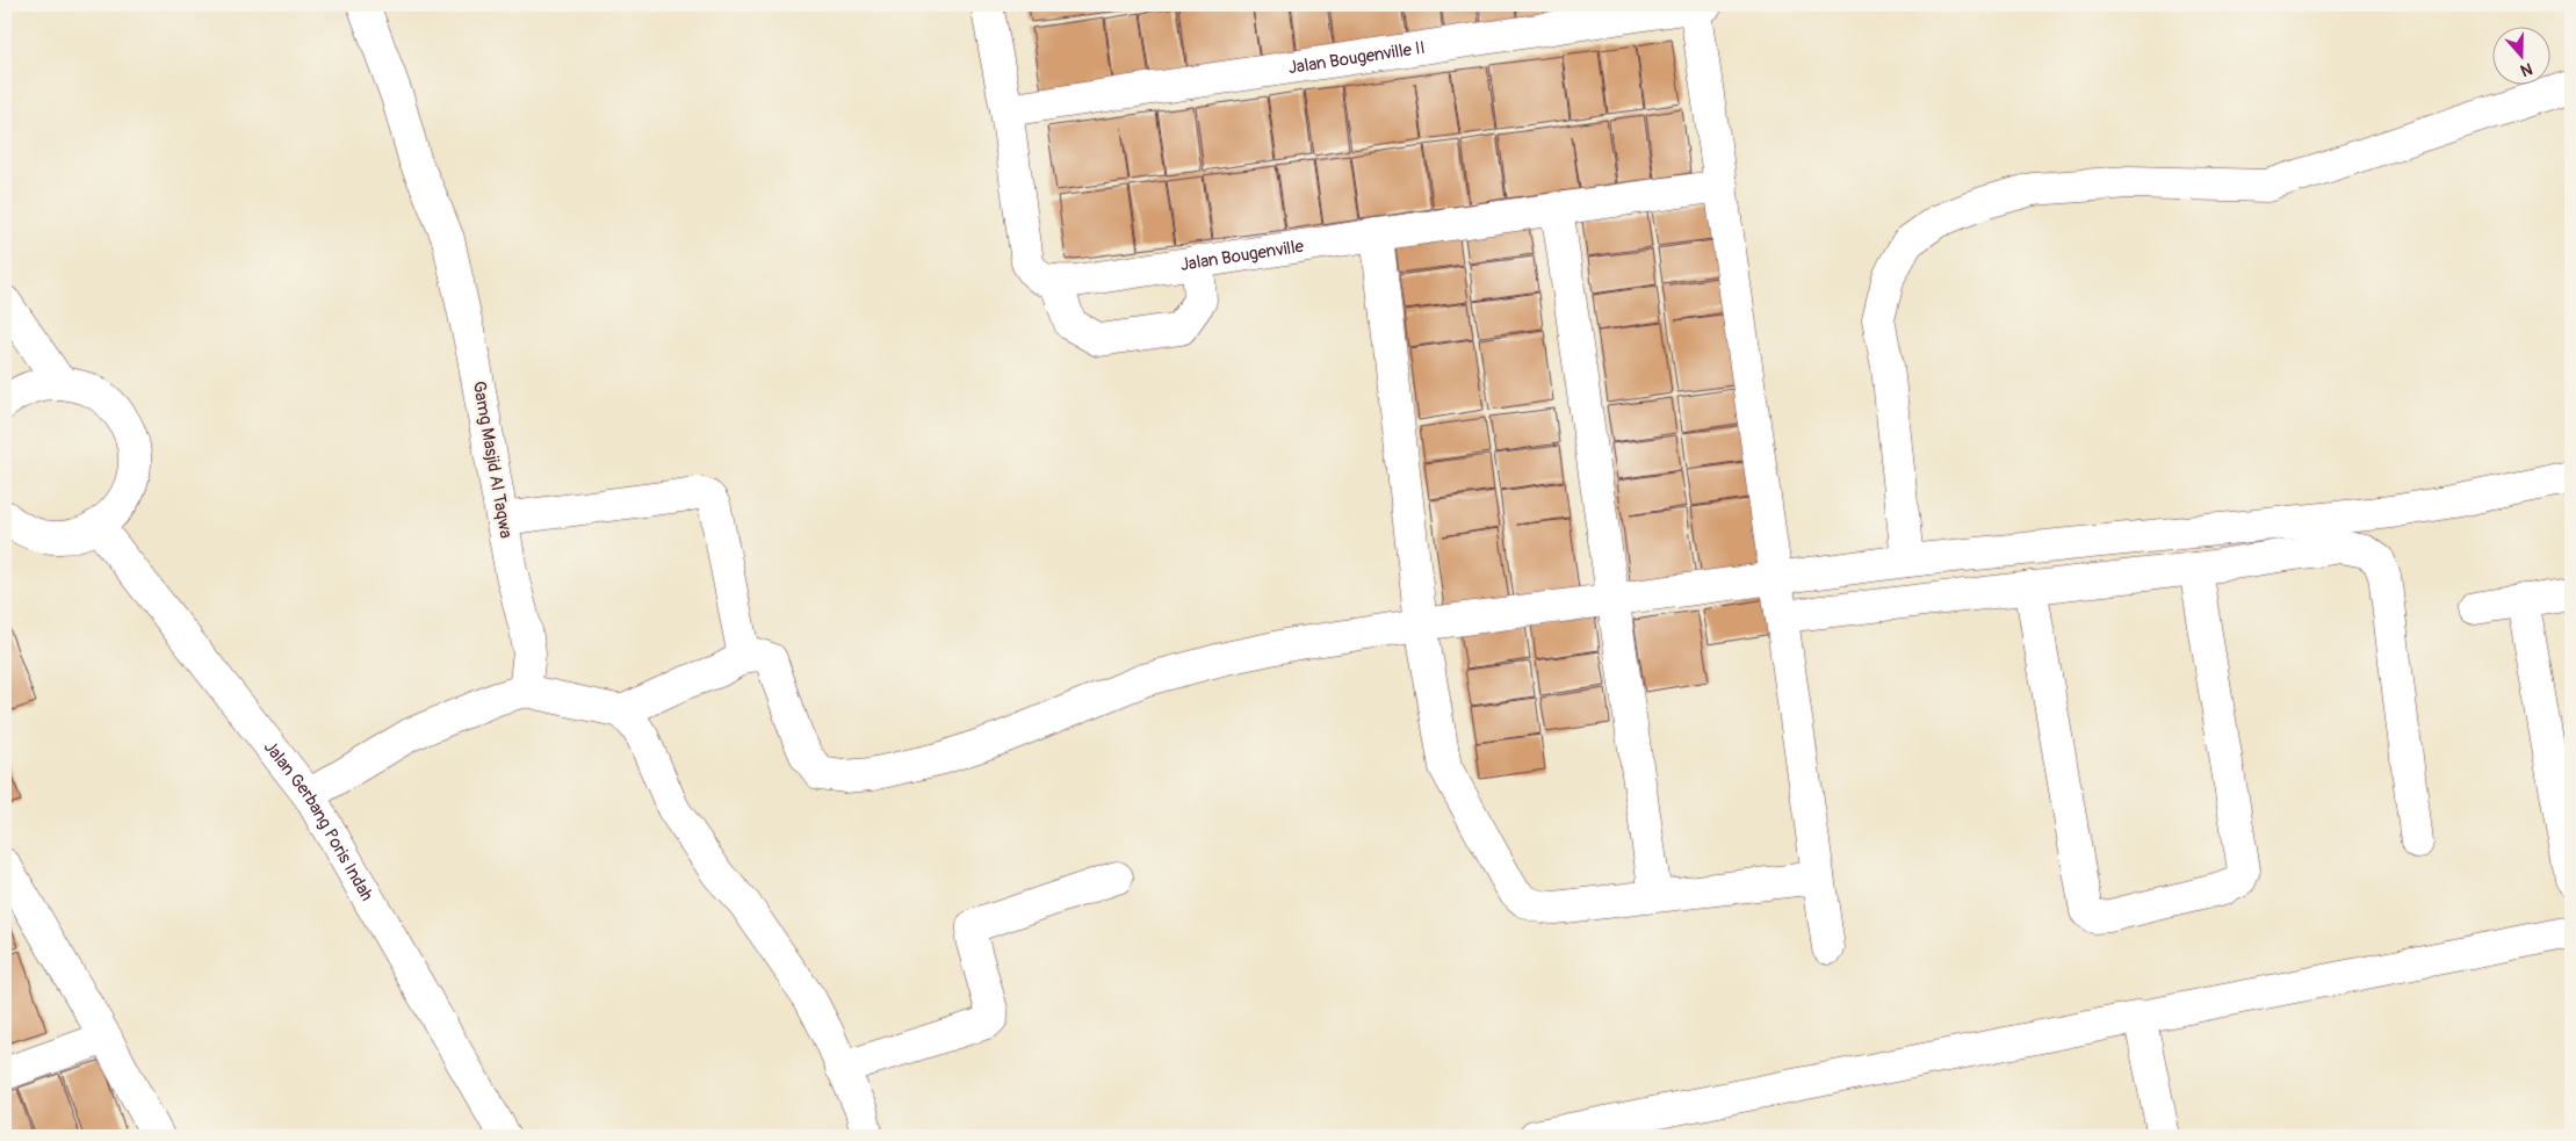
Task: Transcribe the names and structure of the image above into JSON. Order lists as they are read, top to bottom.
{
  "streets": {
    "street": [
      "Jalan Bougenville II",
      "Jalan Bougenville",
      "Gamg Masjid Al Taqwa",
      "Jalan Gerbang Poris Indah"
    ]
  },
  "crossings": [
    ["Jalan Bougenville II", "Jalan Bougenville"]
  ],
  "north": "bottom"
}
